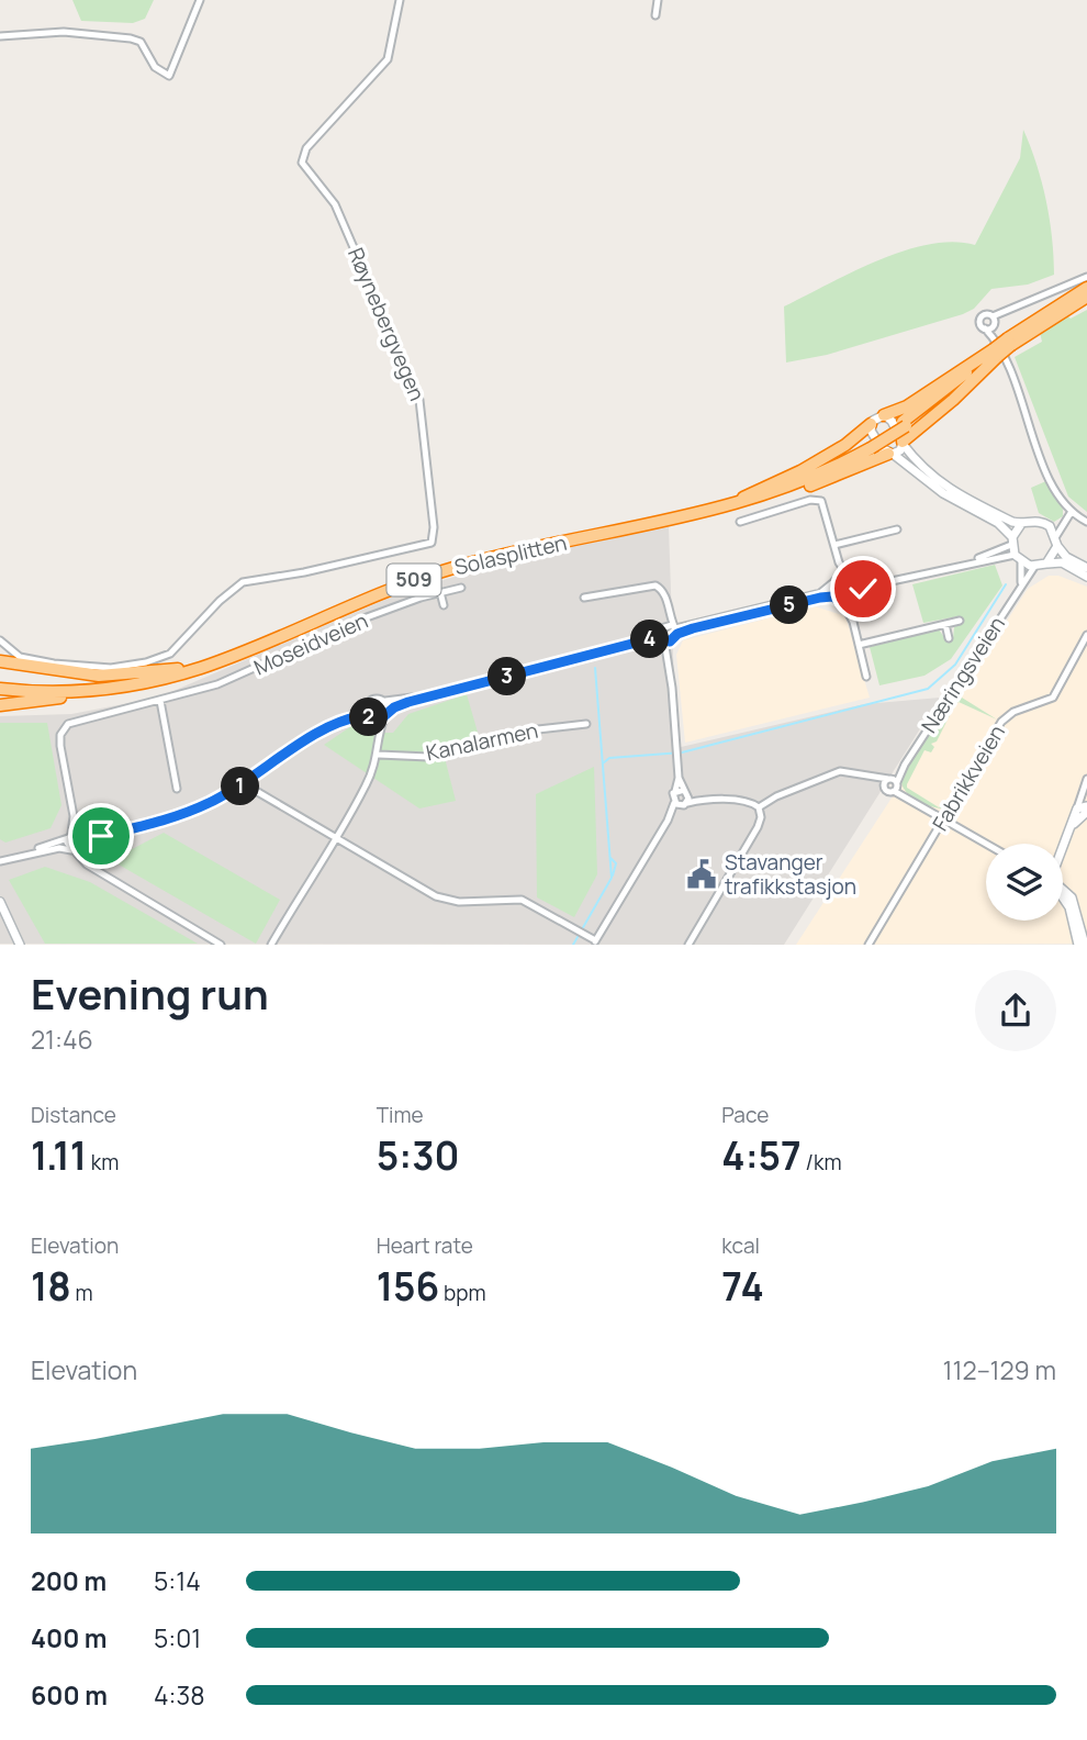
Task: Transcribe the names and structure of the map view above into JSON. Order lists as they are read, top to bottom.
{
  "streets": {
    "highway": ["Solasplitten", "509"],
    "street": [
      "Røynebergvegen",
      "Moseidveien",
      "Næringsveien",
      "Kanalarmen",
      "Fabrikkveien"
    ]
  },
  "crossings": [
    ["Solasplitten", "509"]
  ],
  "places": {
    "public building": ["Stavanger trafikkstasjon"]
  },
  "page": {
    "pins": [
      "5",
      "4",
      "3",
      "2",
      "1"
    ],
    "heading": ["Evening run", "21:46"],
    "stats": [
      ["Distance", "1.11 km"],
      ["Time", "5:30"],
      ["Pace", "4:57 /km"],
      ["Elevation", "18 m"],
      ["Heart rate", "156 bpm"],
      ["kcal", "74"]
    ],
    "chart": ["Elevation", "112–129 m"],
    "list": [
      {
        "name": "200 m",
        "note": "5:14"
      },
      {
        "name": "400 m",
        "note": "5:01"
      },
      {
        "name": "600 m",
        "note": "4:38"
      }
    ]
  }
}
